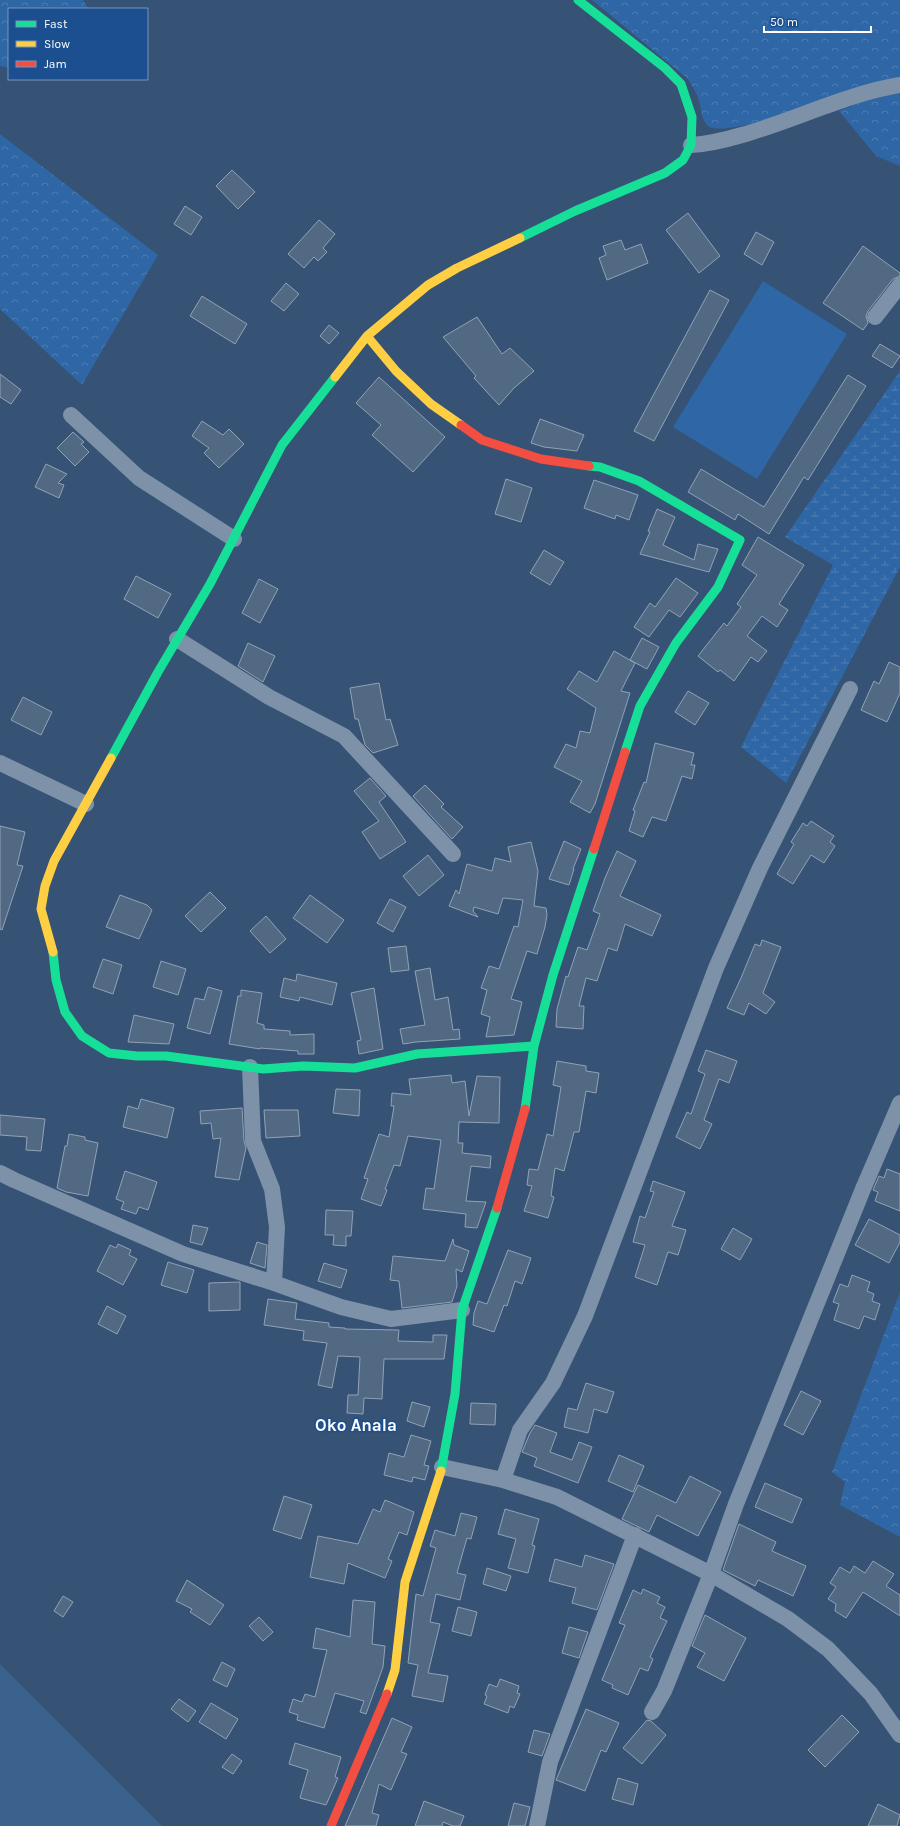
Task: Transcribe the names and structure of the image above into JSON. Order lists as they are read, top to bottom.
{
  "districts": ["Oko Anala"],
  "legend": ["Fast", "Slow", "Jam"],
  "scale_bar": "50 m"
}
